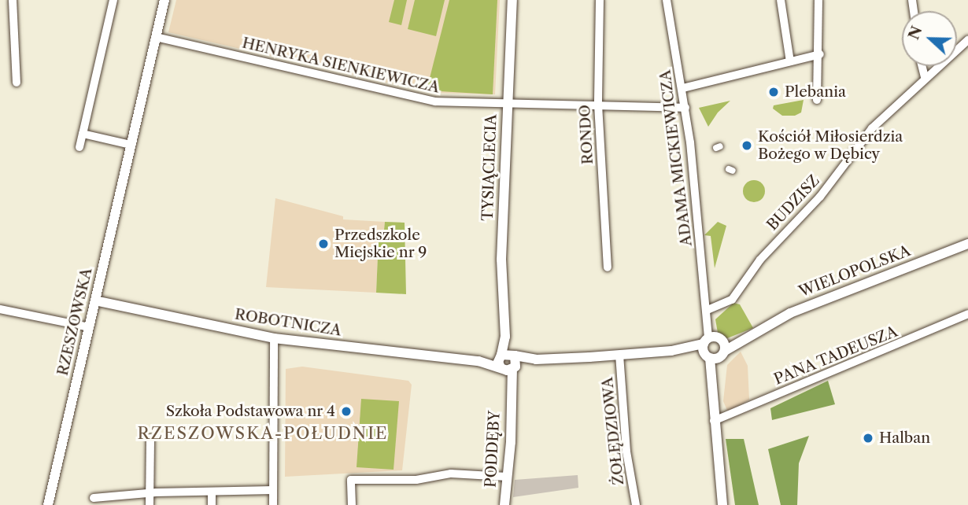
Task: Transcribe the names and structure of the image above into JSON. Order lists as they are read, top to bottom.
{
  "streets": {
    "street": [
      "HENRYKA SIENKIEWICZA",
      "RONDO",
      "ADAMA MICKIEWICZA",
      "TYSIĄCLECIA",
      "BUDZISZ",
      "WIELOPOLSKA",
      "RZESZOWSKA",
      "ROBOTNICZA",
      "PANA TADEUSZA",
      "ŻOŁĘDZIOWA",
      "PODDĘBY"
    ]
  },
  "crossings": [
    ["HENRYKA SIENKIEWICZA", "RONDO"],
    ["HENRYKA SIENKIEWICZA", "ADAMA MICKIEWICZA"],
    ["HENRYKA SIENKIEWICZA", "TYSIĄCLECIA"],
    ["HENRYKA SIENKIEWICZA", "RZESZOWSKA"],
    ["ADAMA MICKIEWICZA", "BUDZISZ"],
    ["ADAMA MICKIEWICZA", "WIELOPOLSKA"],
    ["TYSIĄCLECIA", "ROBOTNICZA"],
    ["TYSIĄCLECIA", "PODDĘBY"],
    ["RZESZOWSKA", "ROBOTNICZA"],
    ["ROBOTNICZA", "PODDĘBY"]
  ],
  "districts": ["RZESZOWSKA-POŁUDNIE"],
  "places": [
    "Plebania",
    "Kościół Miłosierdzia Bożego w Dębicy",
    "Przedszkole Miejskie nr 9",
    "Szkoła Podstawowa nr 4",
    "Halban"
  ],
  "north": "left"
}
